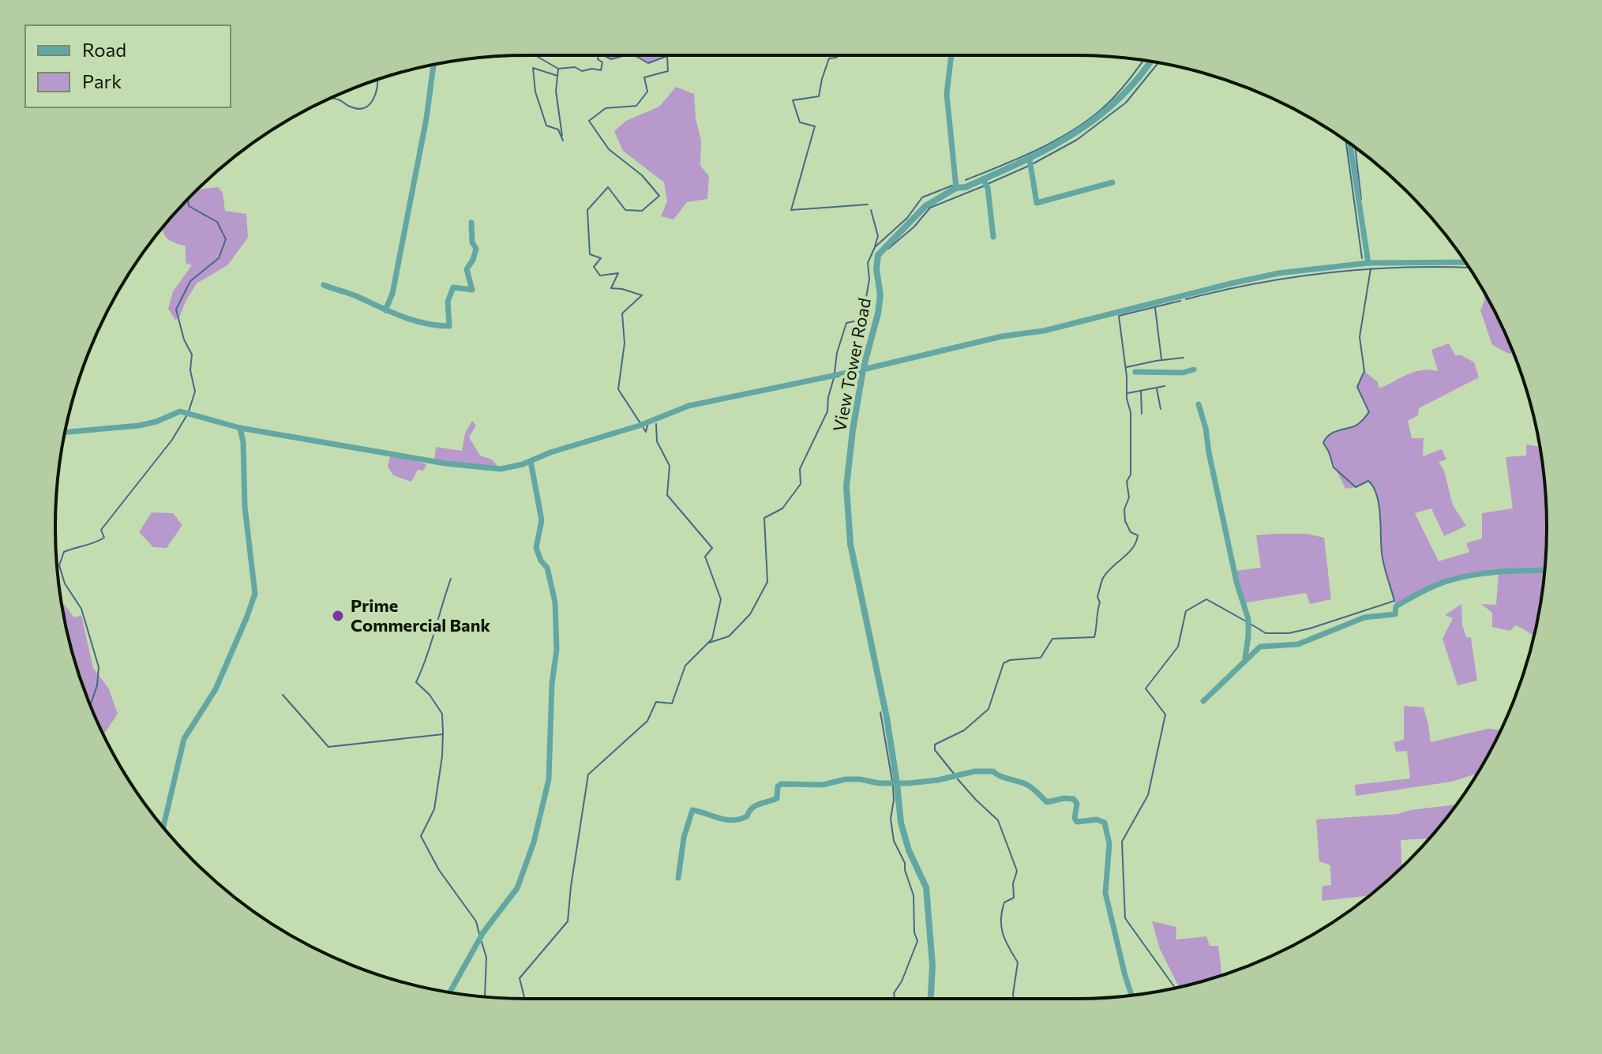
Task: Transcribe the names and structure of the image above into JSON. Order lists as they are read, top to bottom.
{
  "streets": {
    "street": ["View Tower Road"]
  },
  "places": ["Prime Commercial Bank"],
  "legend": ["Road", "Park"]
}
